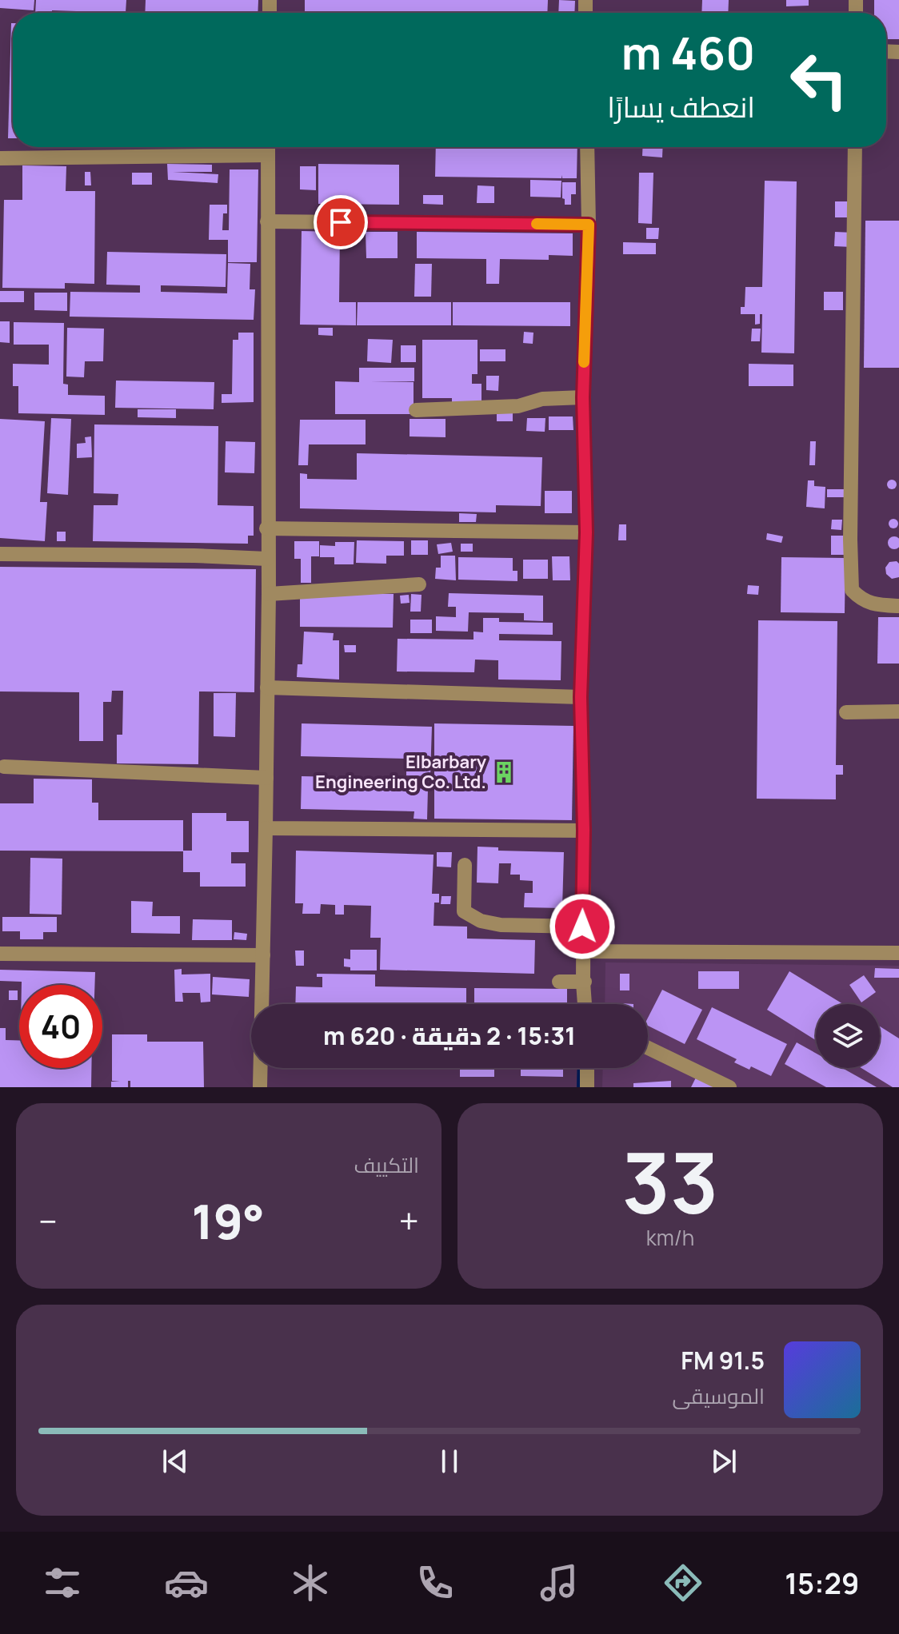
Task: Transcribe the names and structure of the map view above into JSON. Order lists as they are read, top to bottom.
{
  "places": {
    "building": ["Elbarbary Engineering Co. Ltd."]
  },
  "page": {
    "turn": ["460 m", "انعطف يسارًا"],
    "limit": "40",
    "trip": "15:31 · 2 دقيقة · 620 m",
    "tile": [
      ["33", "km/h"],
      "التكييف"
    ],
    "heat": ["−", "19°", "+"],
    "song": ["91.5 FM", "الموسيقى"],
    "tabs": "15:29"
  }
}
